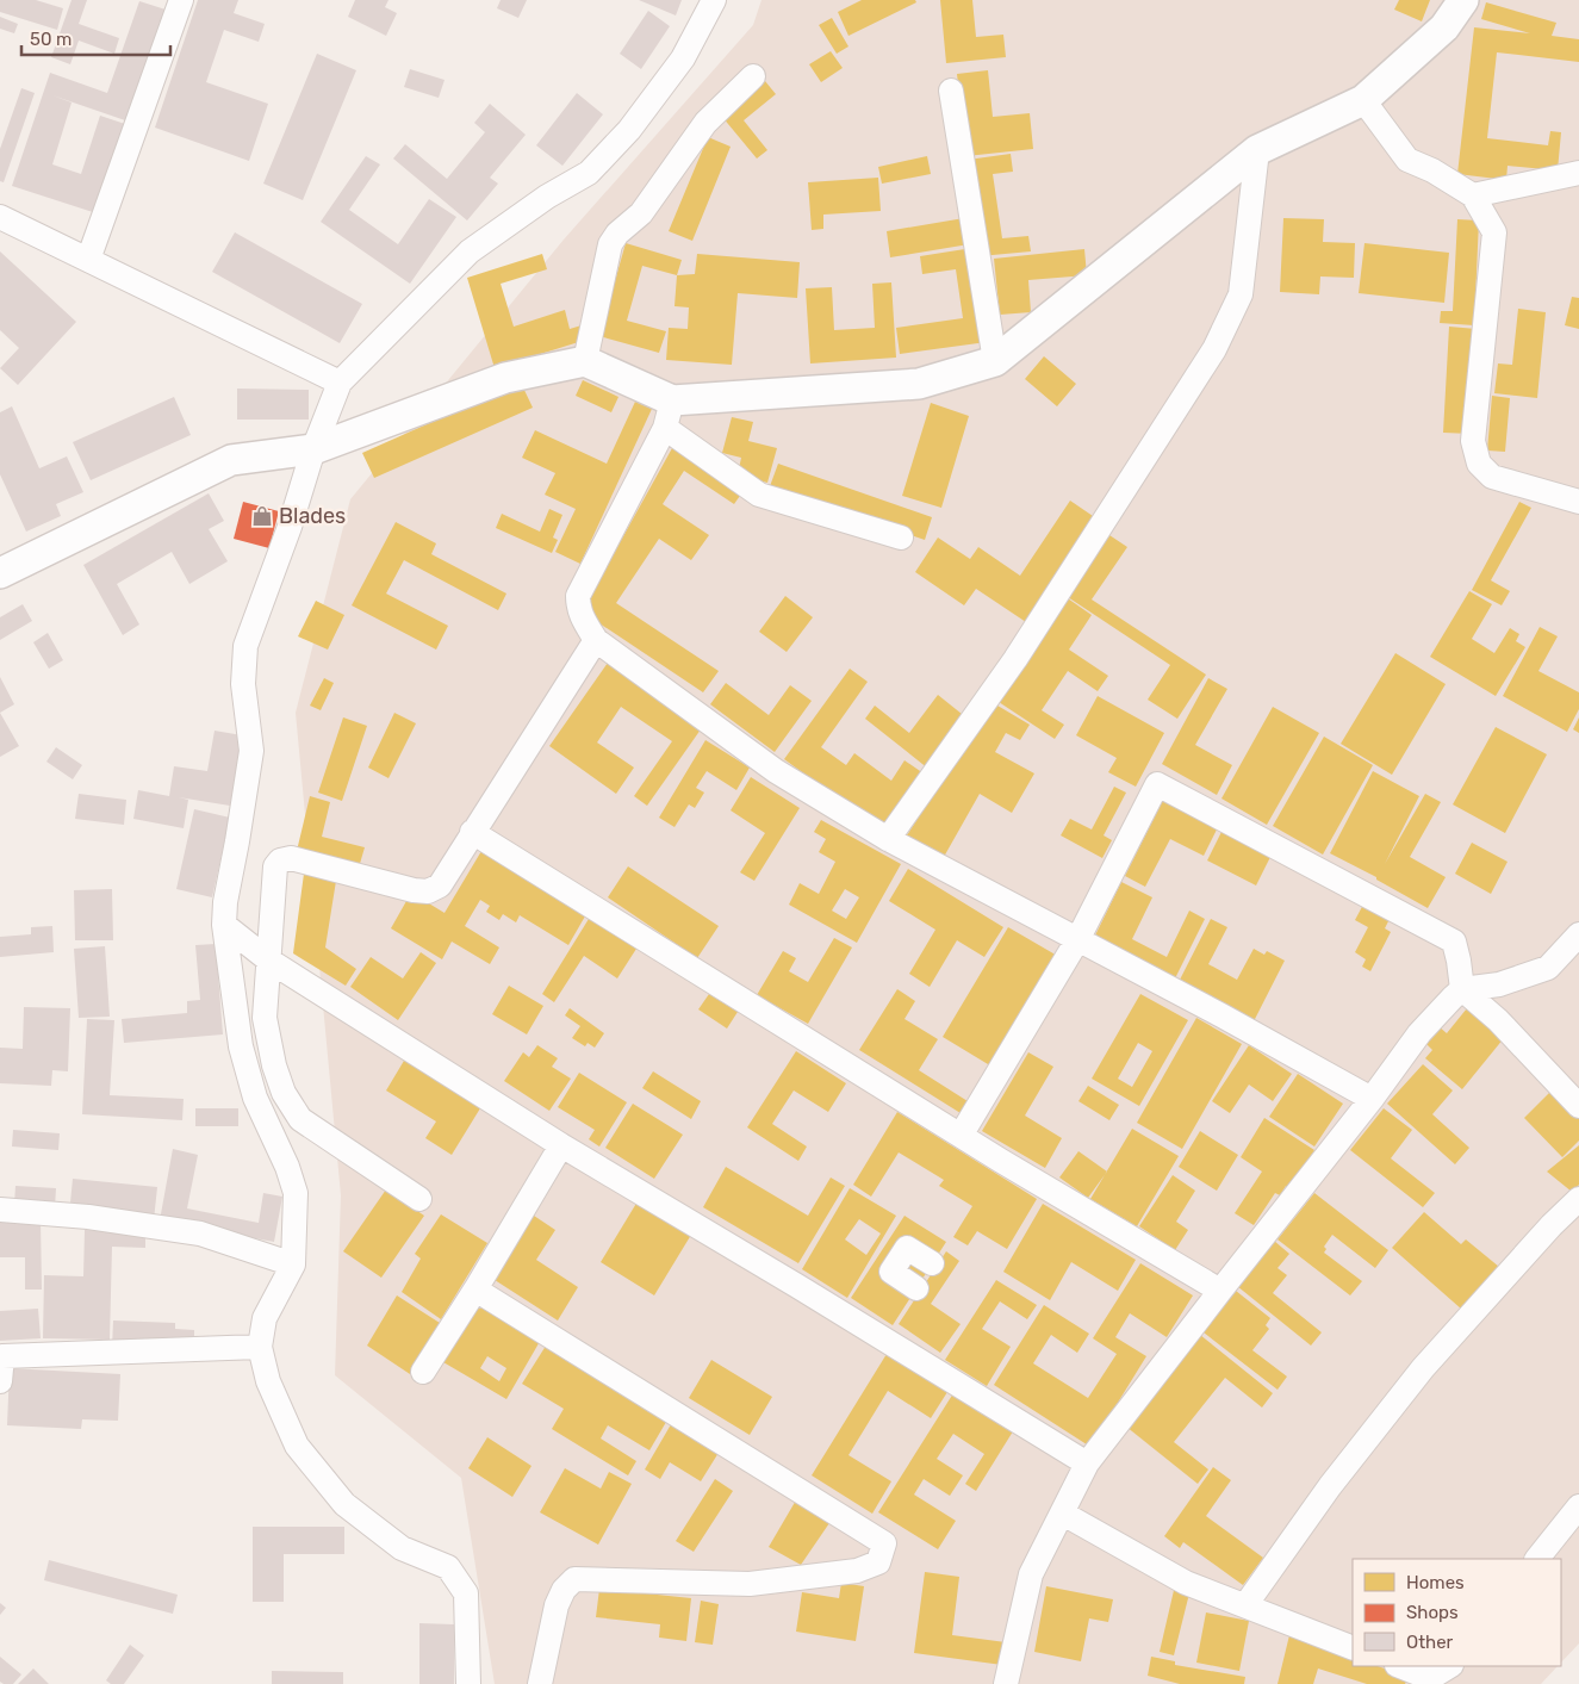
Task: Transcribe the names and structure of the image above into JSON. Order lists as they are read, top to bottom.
{
  "places": {
    "shop": ["Blades"]
  },
  "legend": ["Homes", "Shops", "Other"],
  "scale_bar": "50 m"
}
